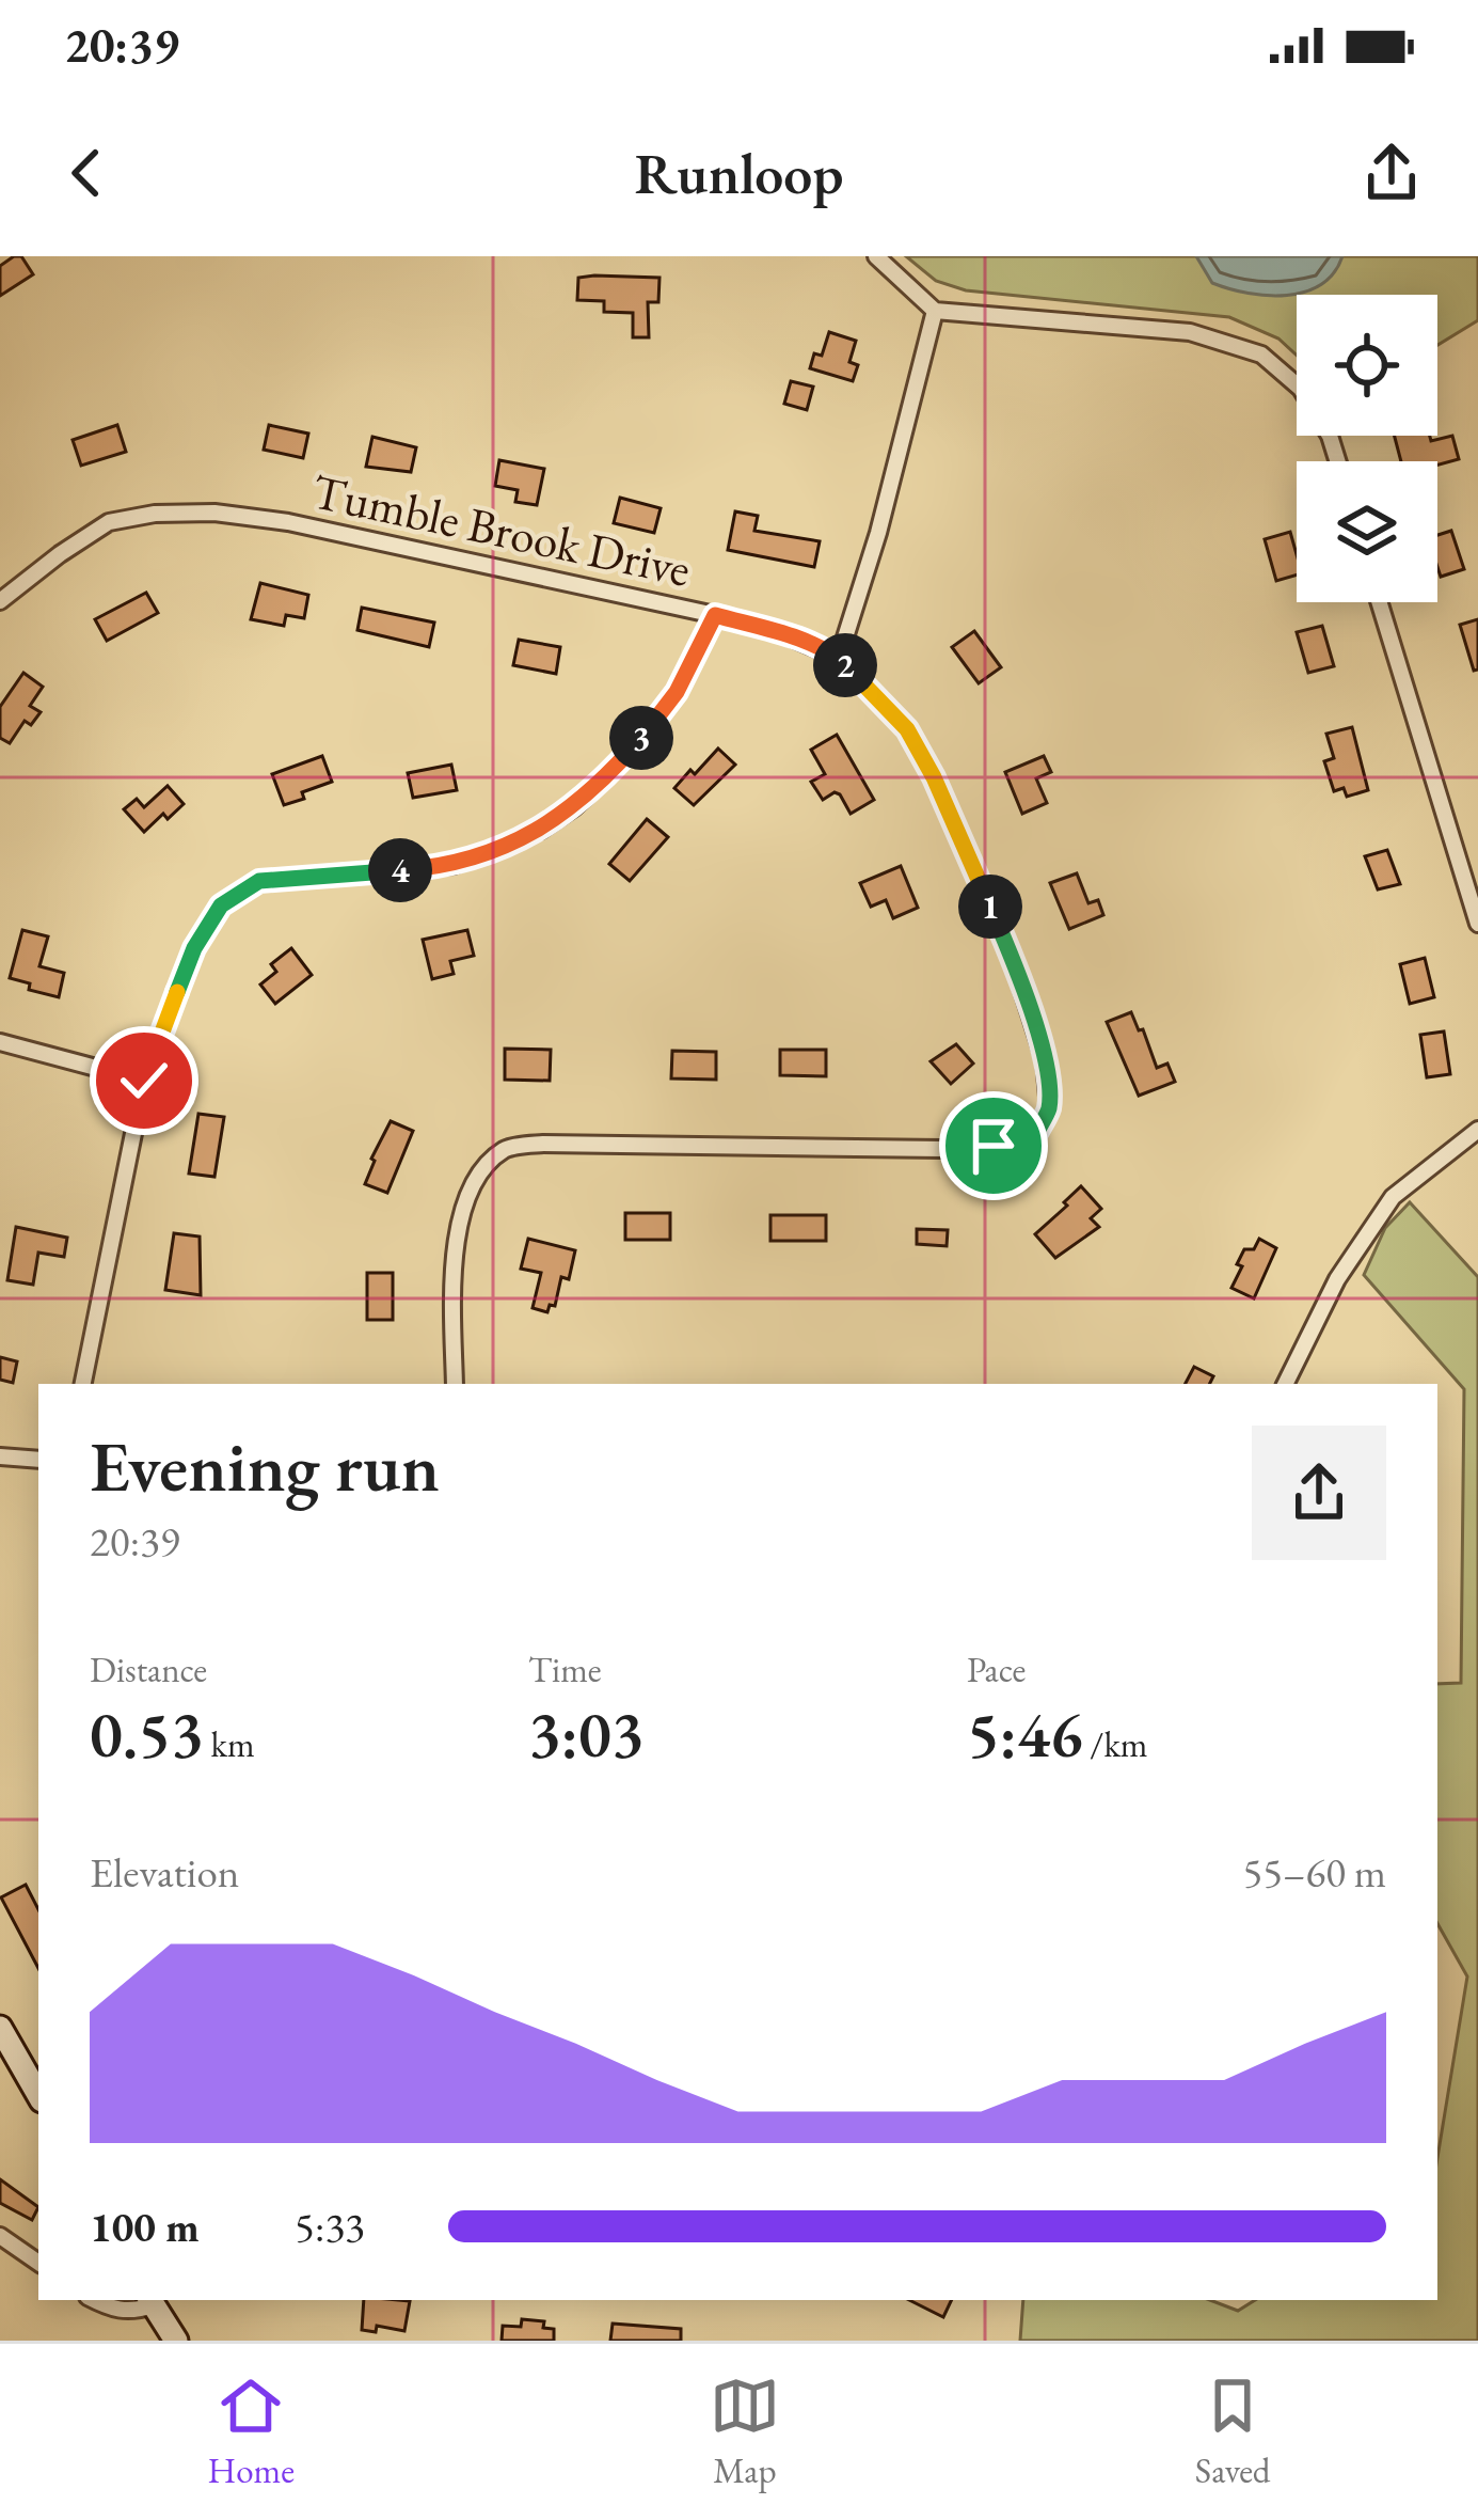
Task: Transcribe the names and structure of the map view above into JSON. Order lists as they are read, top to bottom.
{
  "streets": {
    "street": ["Tumble Brook Drive"]
  },
  "page": {
    "status": "20:39",
    "header": "Runloop",
    "pins": [
      "2",
      "3",
      "4",
      "1"
    ],
    "heading": ["Evening run", "20:39"],
    "stats": [
      ["Distance", "0.53 km"],
      ["Time", "3:03"],
      ["Pace", "5:46 /km"]
    ],
    "chart": ["Elevation", "55–60 m"],
    "list": [
      {
        "name": "100 m",
        "note": "5:33"
      }
    ],
    "tabs": ["Home", "Map", "Saved"]
  }
}
